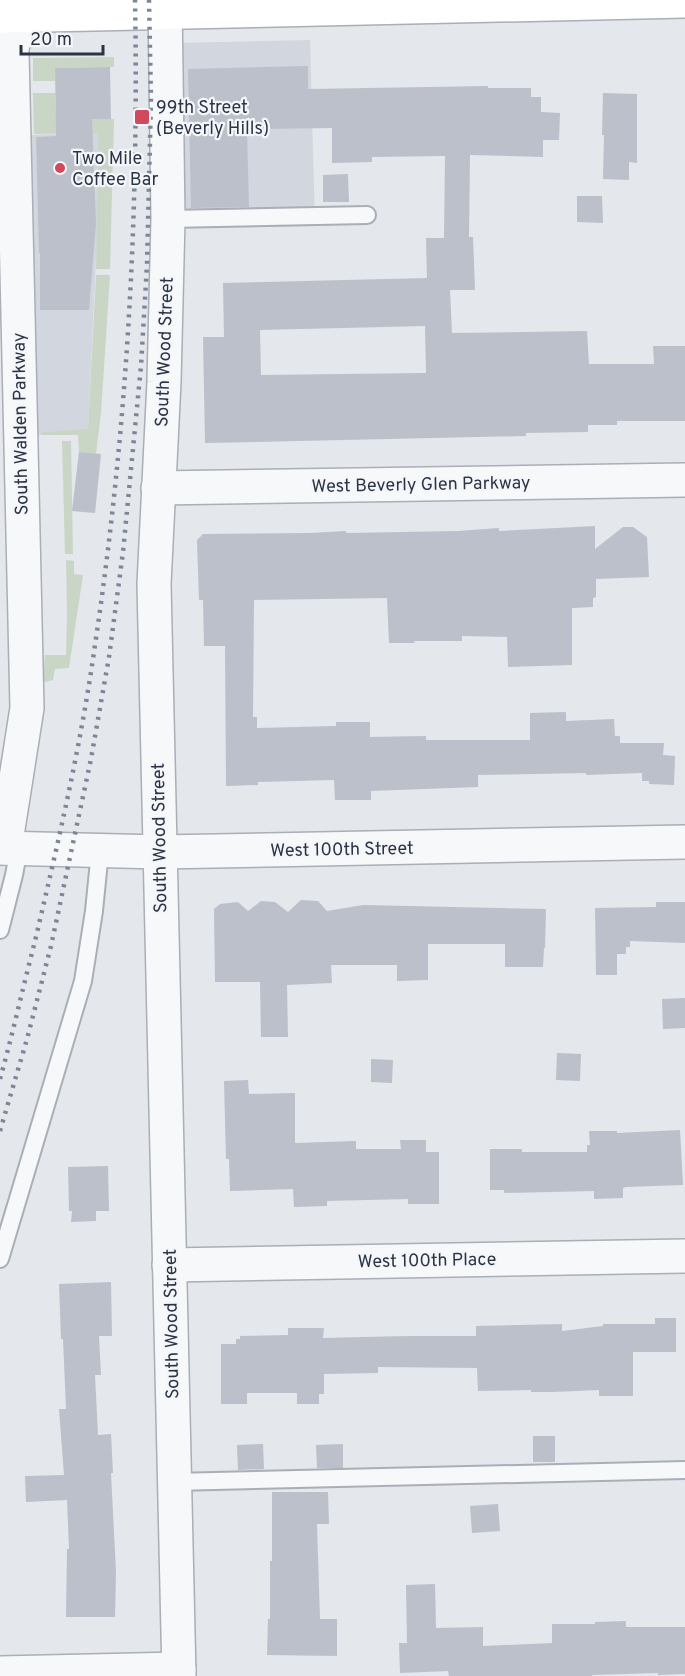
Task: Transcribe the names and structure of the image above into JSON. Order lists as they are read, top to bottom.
{
  "streets": {
    "street": [
      "South Wood Street",
      "South Walden Parkway",
      "West Beverly Glen Parkway",
      "West 100th Street",
      "West 100th Place"
    ]
  },
  "crossings": [
    ["South Wood Street", "West Beverly Glen Parkway"],
    ["South Wood Street", "West 100th Street"],
    ["South Wood Street", "West 100th Place"],
    ["South Walden Parkway", "West 100th Street"]
  ],
  "places": {
    "transit": ["99th Street (Beverly Hills)"],
    "other": ["Two Mile Coffee Bar"]
  },
  "scale_bar": "20 m"
}
